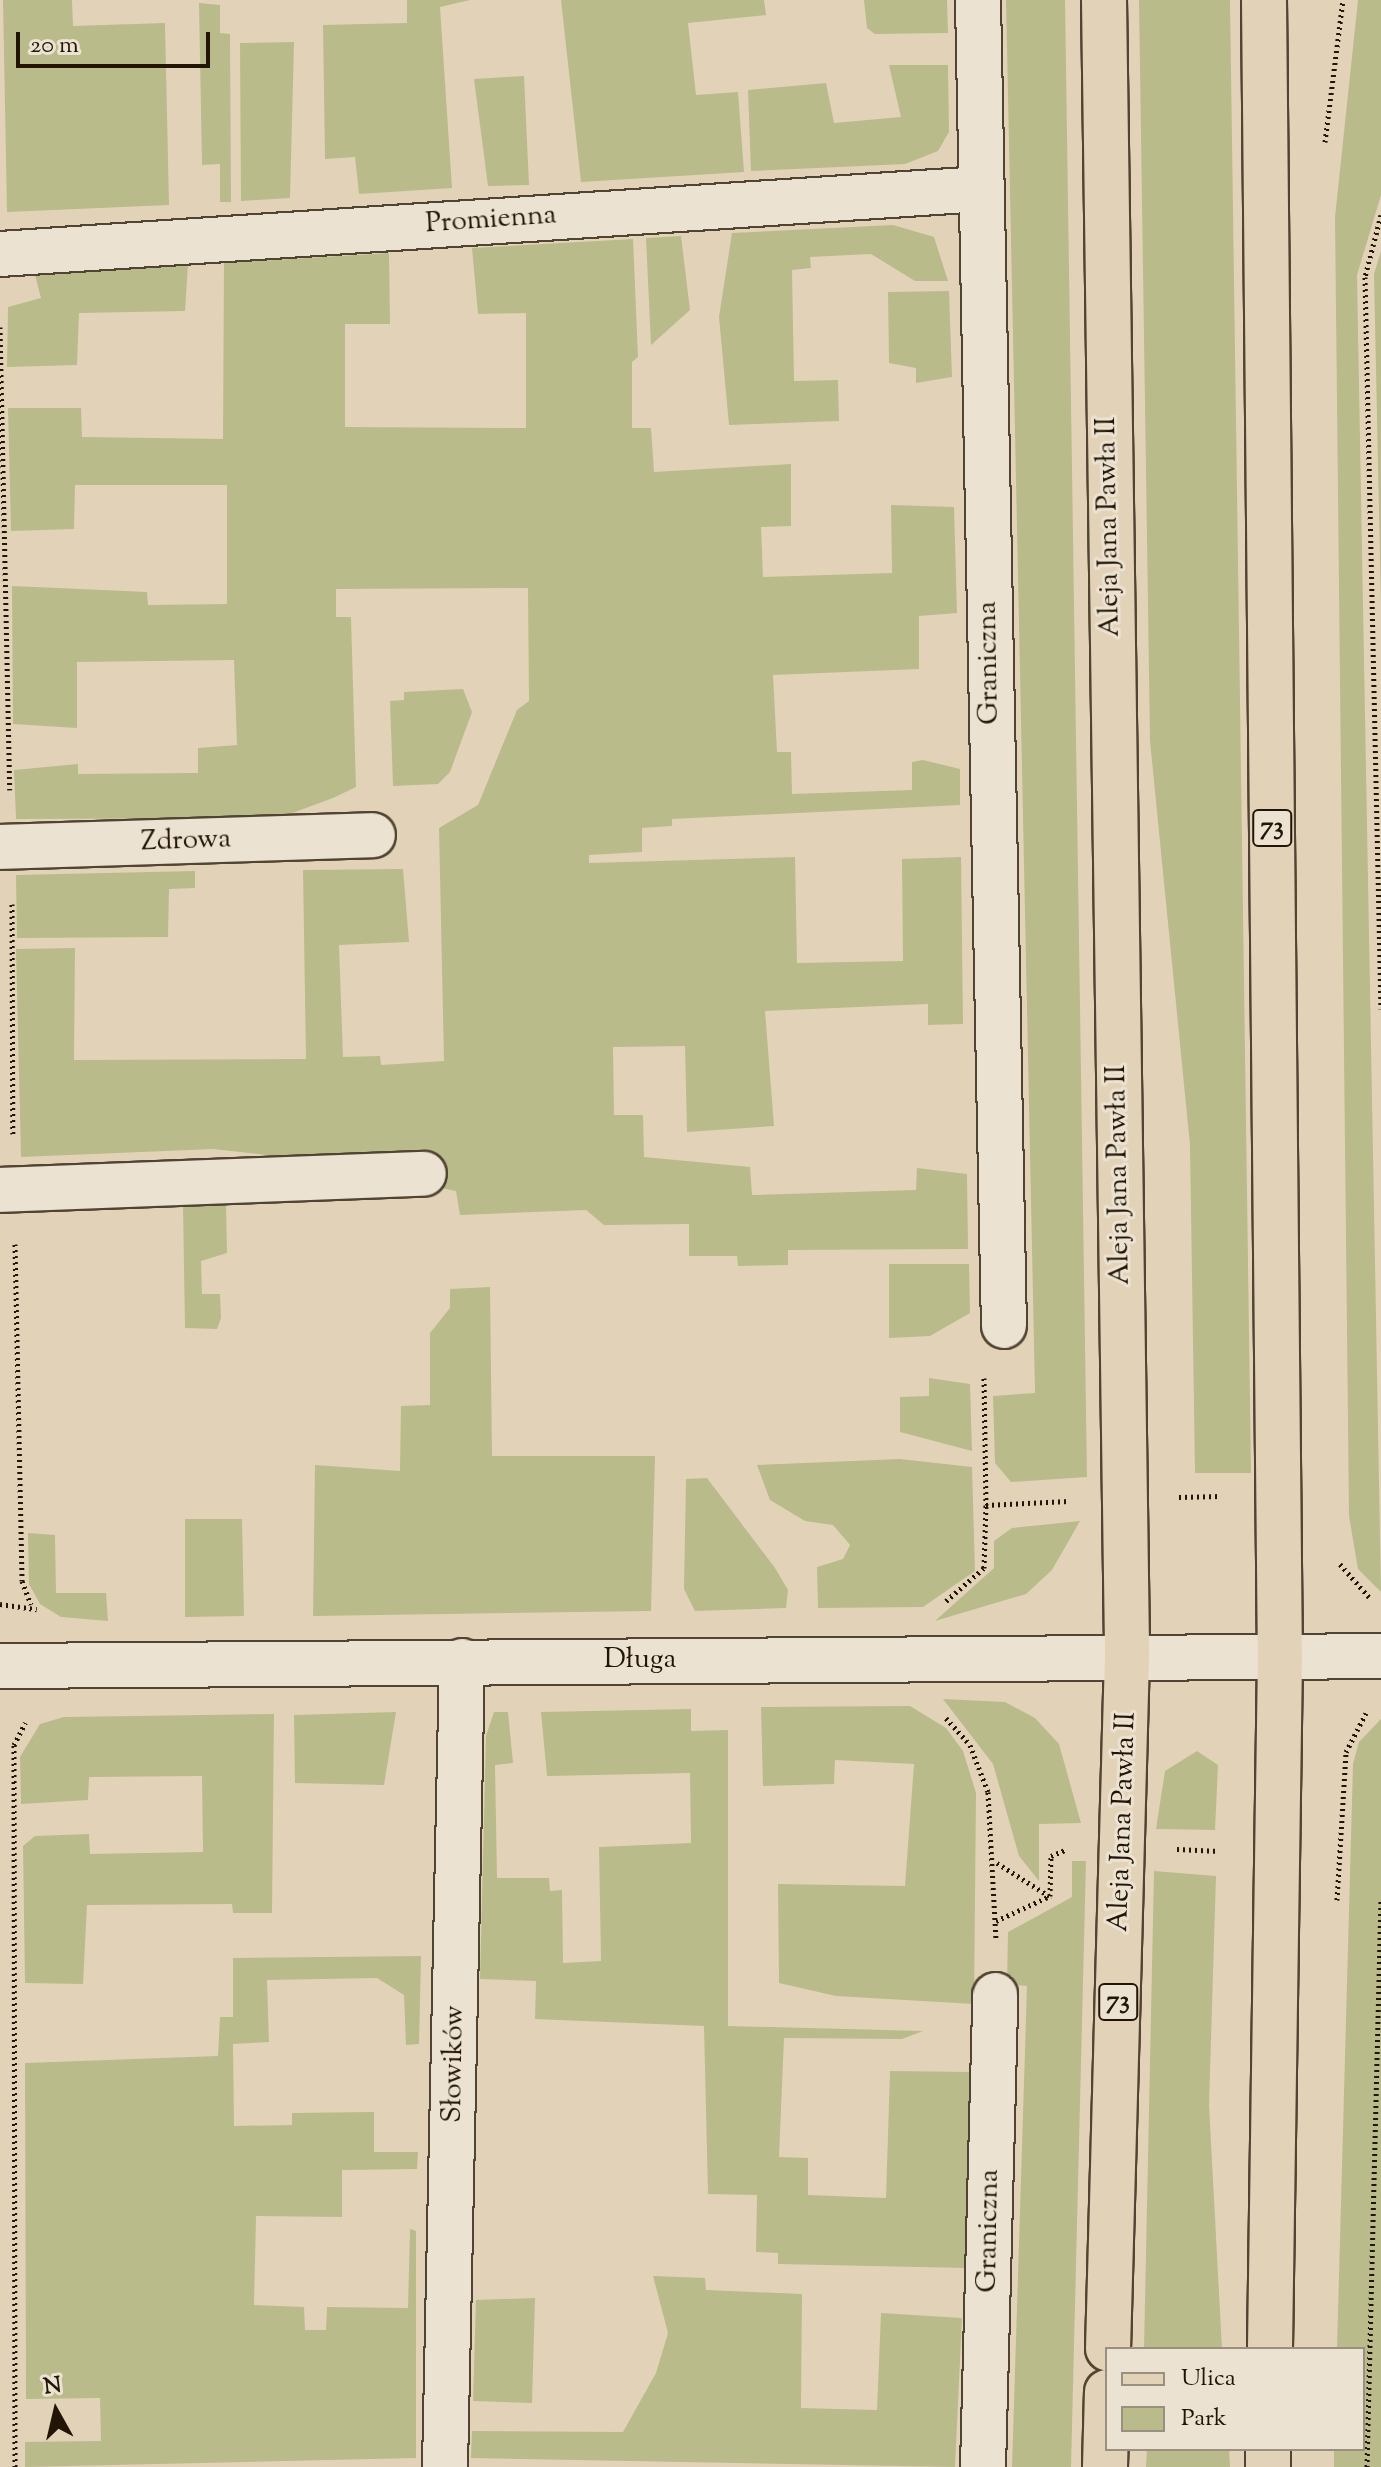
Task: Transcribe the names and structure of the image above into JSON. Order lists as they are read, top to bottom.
{
  "streets": {
    "main road": ["Aleja Jana Pawła II", "73"],
    "street": [
      "Promienna",
      "Graniczna",
      "Zdrowa",
      "Długa",
      "Słowików"
    ]
  },
  "crossings": [
    ["Promienna", "Graniczna"],
    ["Aleja Jana Pawła II", "Długa"],
    ["73", "Długa"],
    ["Długa", "Słowików"]
  ],
  "legend": ["Ulica", "Park"],
  "scale_bar": "20 m",
  "north": "top"
}
